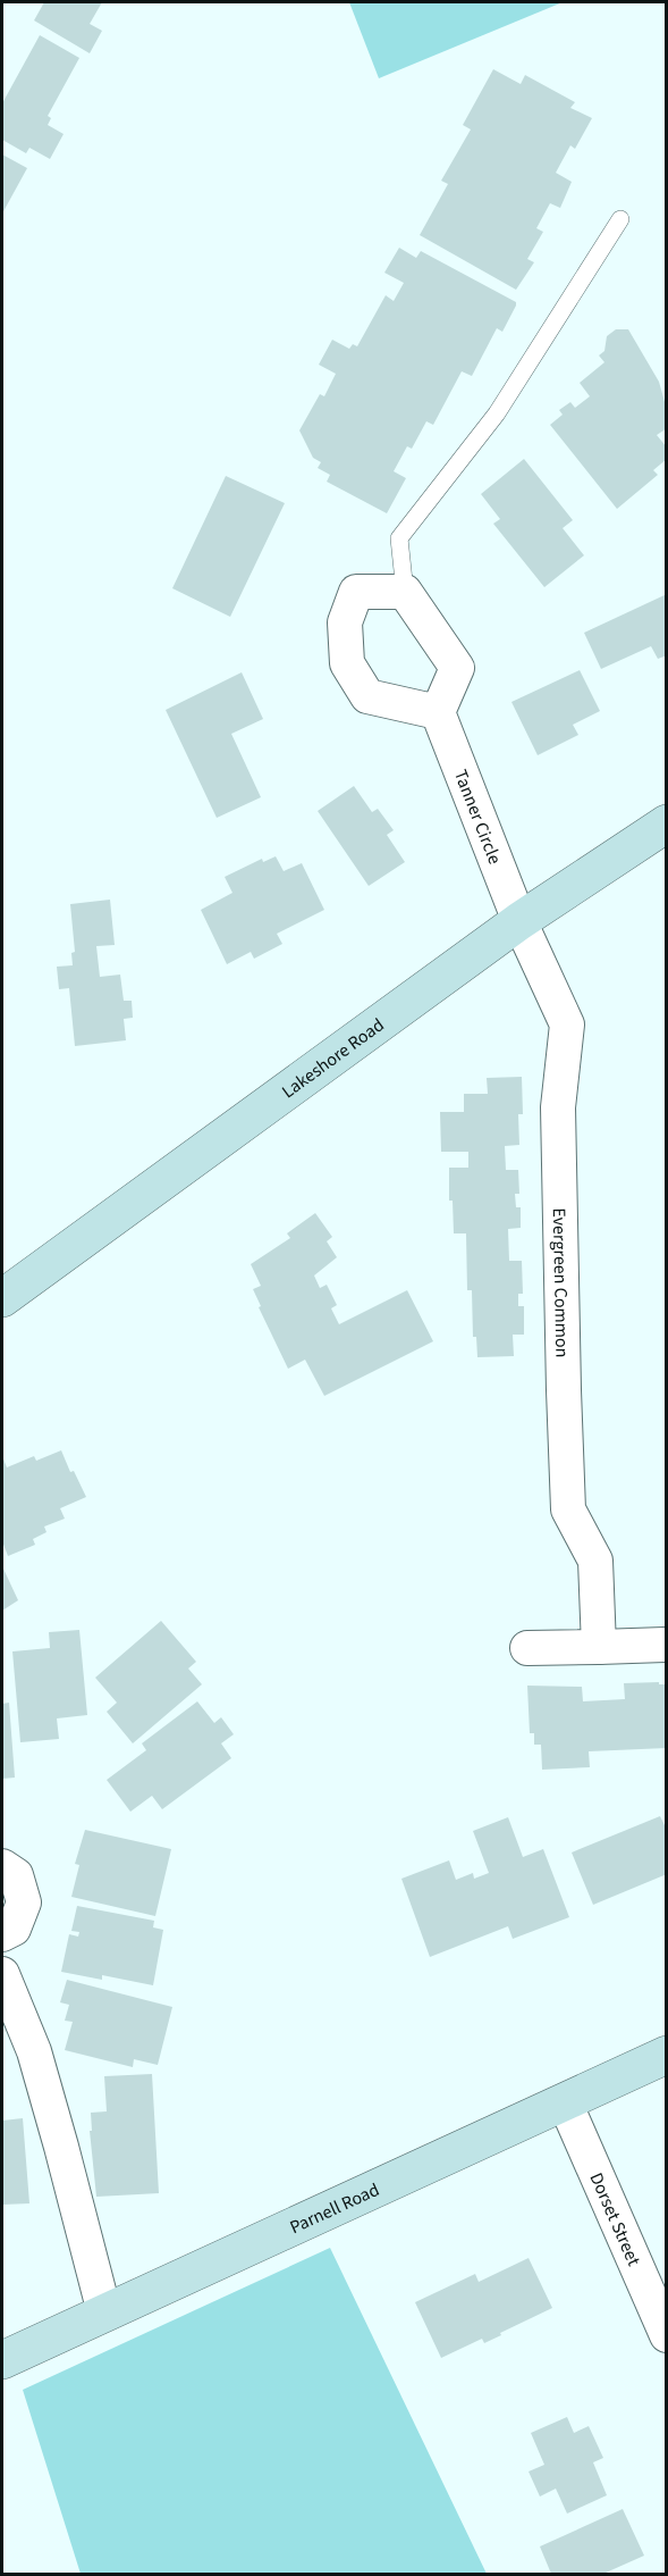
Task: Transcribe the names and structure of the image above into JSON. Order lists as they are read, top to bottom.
{
  "streets": {
    "main road": ["Lakeshore Road", "Parnell Road"],
    "street": ["Tanner Circle", "Evergreen Common", "Dorset Street"]
  },
  "crossings": [
    ["Tanner Circle", "Lakeshore Road"],
    ["Tanner Circle", "Evergreen Common"],
    ["Lakeshore Road", "Evergreen Common"],
    ["Parnell Road", "Dorset Street"]
  ]
}
